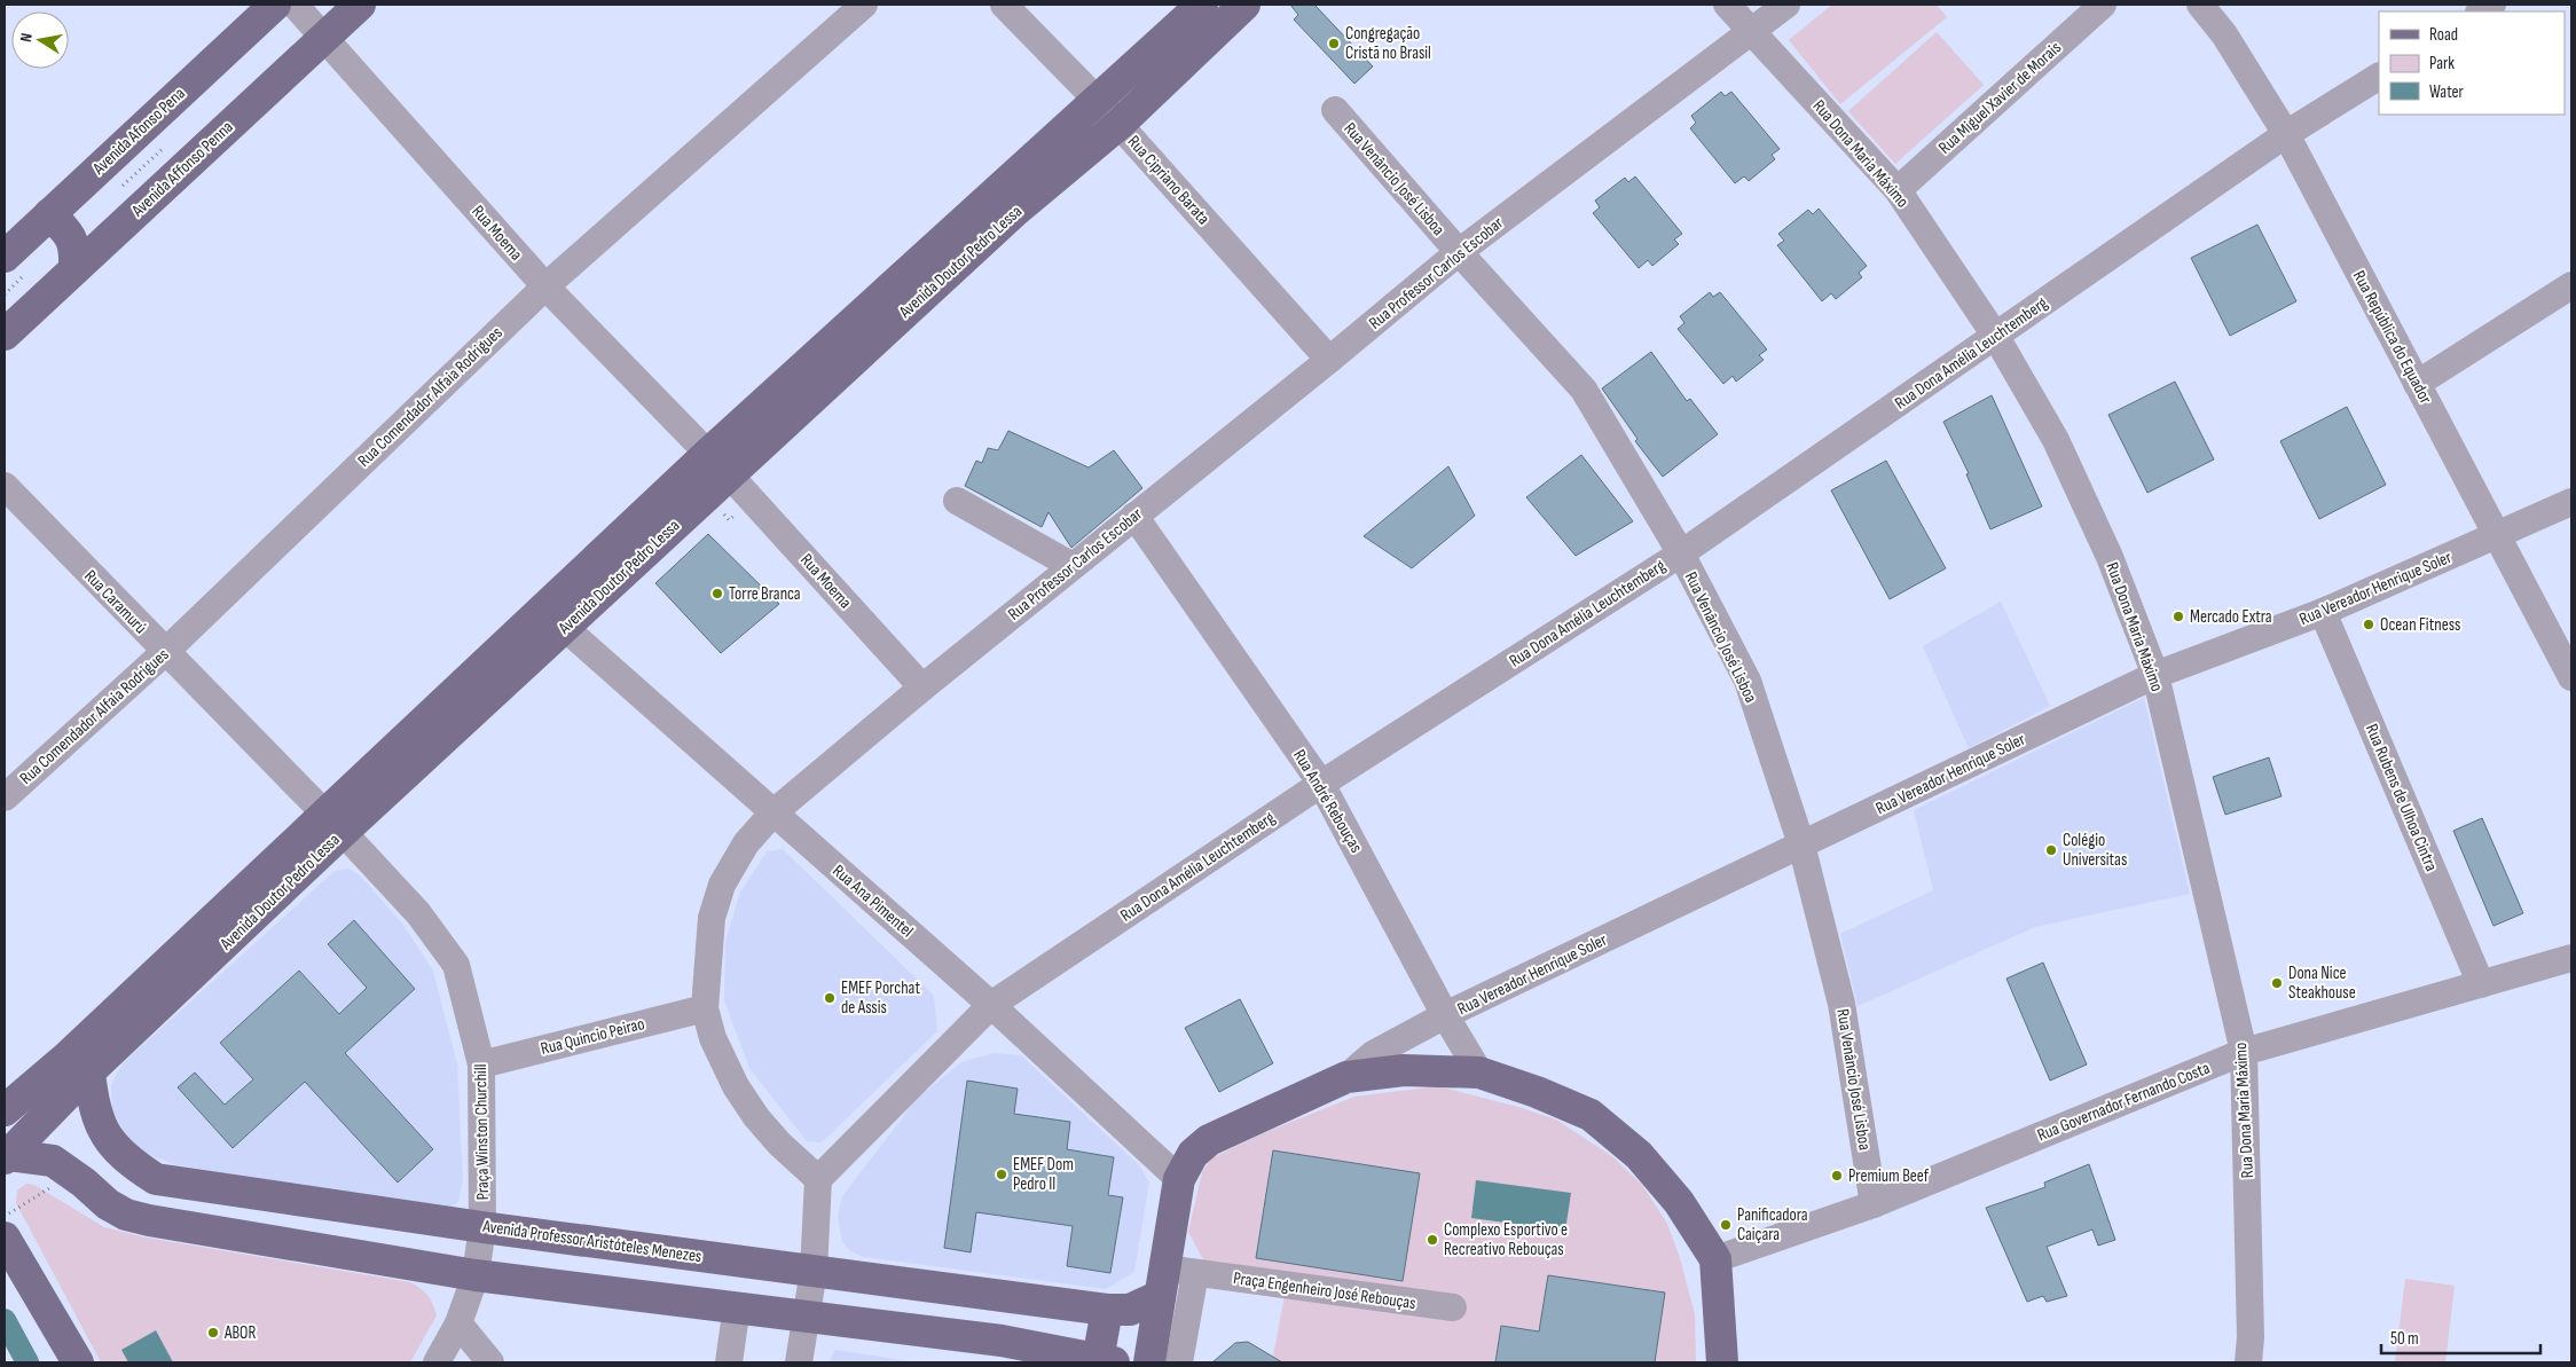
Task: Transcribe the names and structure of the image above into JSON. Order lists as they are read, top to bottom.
{
  "streets": {
    "main road": [
      "Avenida Afonso Pena",
      "Avenida Affonso Penna",
      "Avenida Doutor Pedro Lessa",
      "Avenida Professor Aristóteles Menezes"
    ],
    "street": [
      "Rua Miguel Xavier de Morais",
      "Rua Dona Maria Máximo",
      "Rua Venâncio José Lisboa",
      "Rua Cipriano Barata",
      "Rua Moema",
      "Rua Professor Carlos Escobar",
      "Rua República do Equador",
      "Rua Dona Amélia Leuchtemberg",
      "Rua Comendador Alfaia Rodrigues",
      "Rua Vereador Henrique Soler",
      "Rua Caramurú",
      "Rua Rubens de Ulhoa Cintra",
      "Rua André Rebouças",
      "Rua Ana Pimentel",
      "Rua Quincio Peirao",
      "Rua Governador Fernando Costa",
      "Praça Winston Churchill",
      "Praça Engenheiro José Rebouças"
    ]
  },
  "crossings": [
    ["Rua Miguel Xavier de Morais", "Rua Dona Maria Máximo"],
    ["Rua Dona Maria Máximo", "Rua Professor Carlos Escobar"],
    ["Rua Dona Maria Máximo", "Rua Dona Amélia Leuchtemberg"],
    ["Rua Dona Maria Máximo", "Rua Vereador Henrique Soler"],
    ["Rua Dona Maria Máximo", "Rua Governador Fernando Costa"],
    ["Avenida Affonso Penna", "Rua Moema"],
    ["Rua Venâncio José Lisboa", "Rua Professor Carlos Escobar"],
    ["Rua Venâncio José Lisboa", "Rua Dona Amélia Leuchtemberg"],
    ["Rua Venâncio José Lisboa", "Rua Vereador Henrique Soler"],
    ["Rua Venâncio José Lisboa", "Rua Governador Fernando Costa"],
    ["Rua Cipriano Barata", "Avenida Doutor Pedro Lessa"],
    ["Rua Cipriano Barata", "Rua Professor Carlos Escobar"],
    ["Rua Moema", "Avenida Doutor Pedro Lessa"],
    ["Rua Moema", "Rua Professor Carlos Escobar"],
    ["Rua Moema", "Rua Comendador Alfaia Rodrigues"],
    ["Avenida Doutor Pedro Lessa", "Rua Caramurú"],
    ["Avenida Doutor Pedro Lessa", "Rua Ana Pimentel"],
    ["Avenida Doutor Pedro Lessa", "Praça Winston Churchill"],
    ["Avenida Doutor Pedro Lessa", "Avenida Professor Aristóteles Menezes"],
    ["Rua Professor Carlos Escobar", "Rua Dona Amélia Leuchtemberg"],
    ["Rua Professor Carlos Escobar", "Rua André Rebouças"],
    ["Rua Professor Carlos Escobar", "Rua Ana Pimentel"],
    ["Rua Professor Carlos Escobar", "Rua Quincio Peirao"],
    ["Rua República do Equador", "Rua Dona Amélia Leuchtemberg"],
    ["Rua República do Equador", "Rua Vereador Henrique Soler"],
    ["Rua Dona Amélia Leuchtemberg", "Rua André Rebouças"],
    ["Rua Dona Amélia Leuchtemberg", "Rua Ana Pimentel"],
    ["Rua Comendador Alfaia Rodrigues", "Rua Caramurú"],
    ["Rua Vereador Henrique Soler", "Rua Rubens de Ulhoa Cintra"],
    ["Rua Vereador Henrique Soler", "Rua André Rebouças"],
    ["Rua Caramurú", "Praça Winston Churchill"],
    ["Rua Rubens de Ulhoa Cintra", "Rua Governador Fernando Costa"],
    ["Rua Quincio Peirao", "Praça Winston Churchill"],
    ["Praça Winston Churchill", "Avenida Professor Aristóteles Menezes"],
    ["Avenida Professor Aristóteles Menezes", "Praça Engenheiro José Rebouças"]
  ],
  "places": [
    "Congregação Cristã no Brasil",
    "Torre Branca",
    "Mercado Extra",
    "Ocean Fitness",
    "Colégio Universitas",
    "Dona Nice Steakhouse",
    "EMEF Porchat de Assis",
    "EMEF Dom Pedro II",
    "Premium Beef",
    "Panificadora Caiçara",
    "Complexo Esportivo e Recreativo Rebouças",
    "ABOR"
  ],
  "legend": ["Road", "Park", "Water"],
  "scale_bar": "50 m",
  "north": "left"
}
